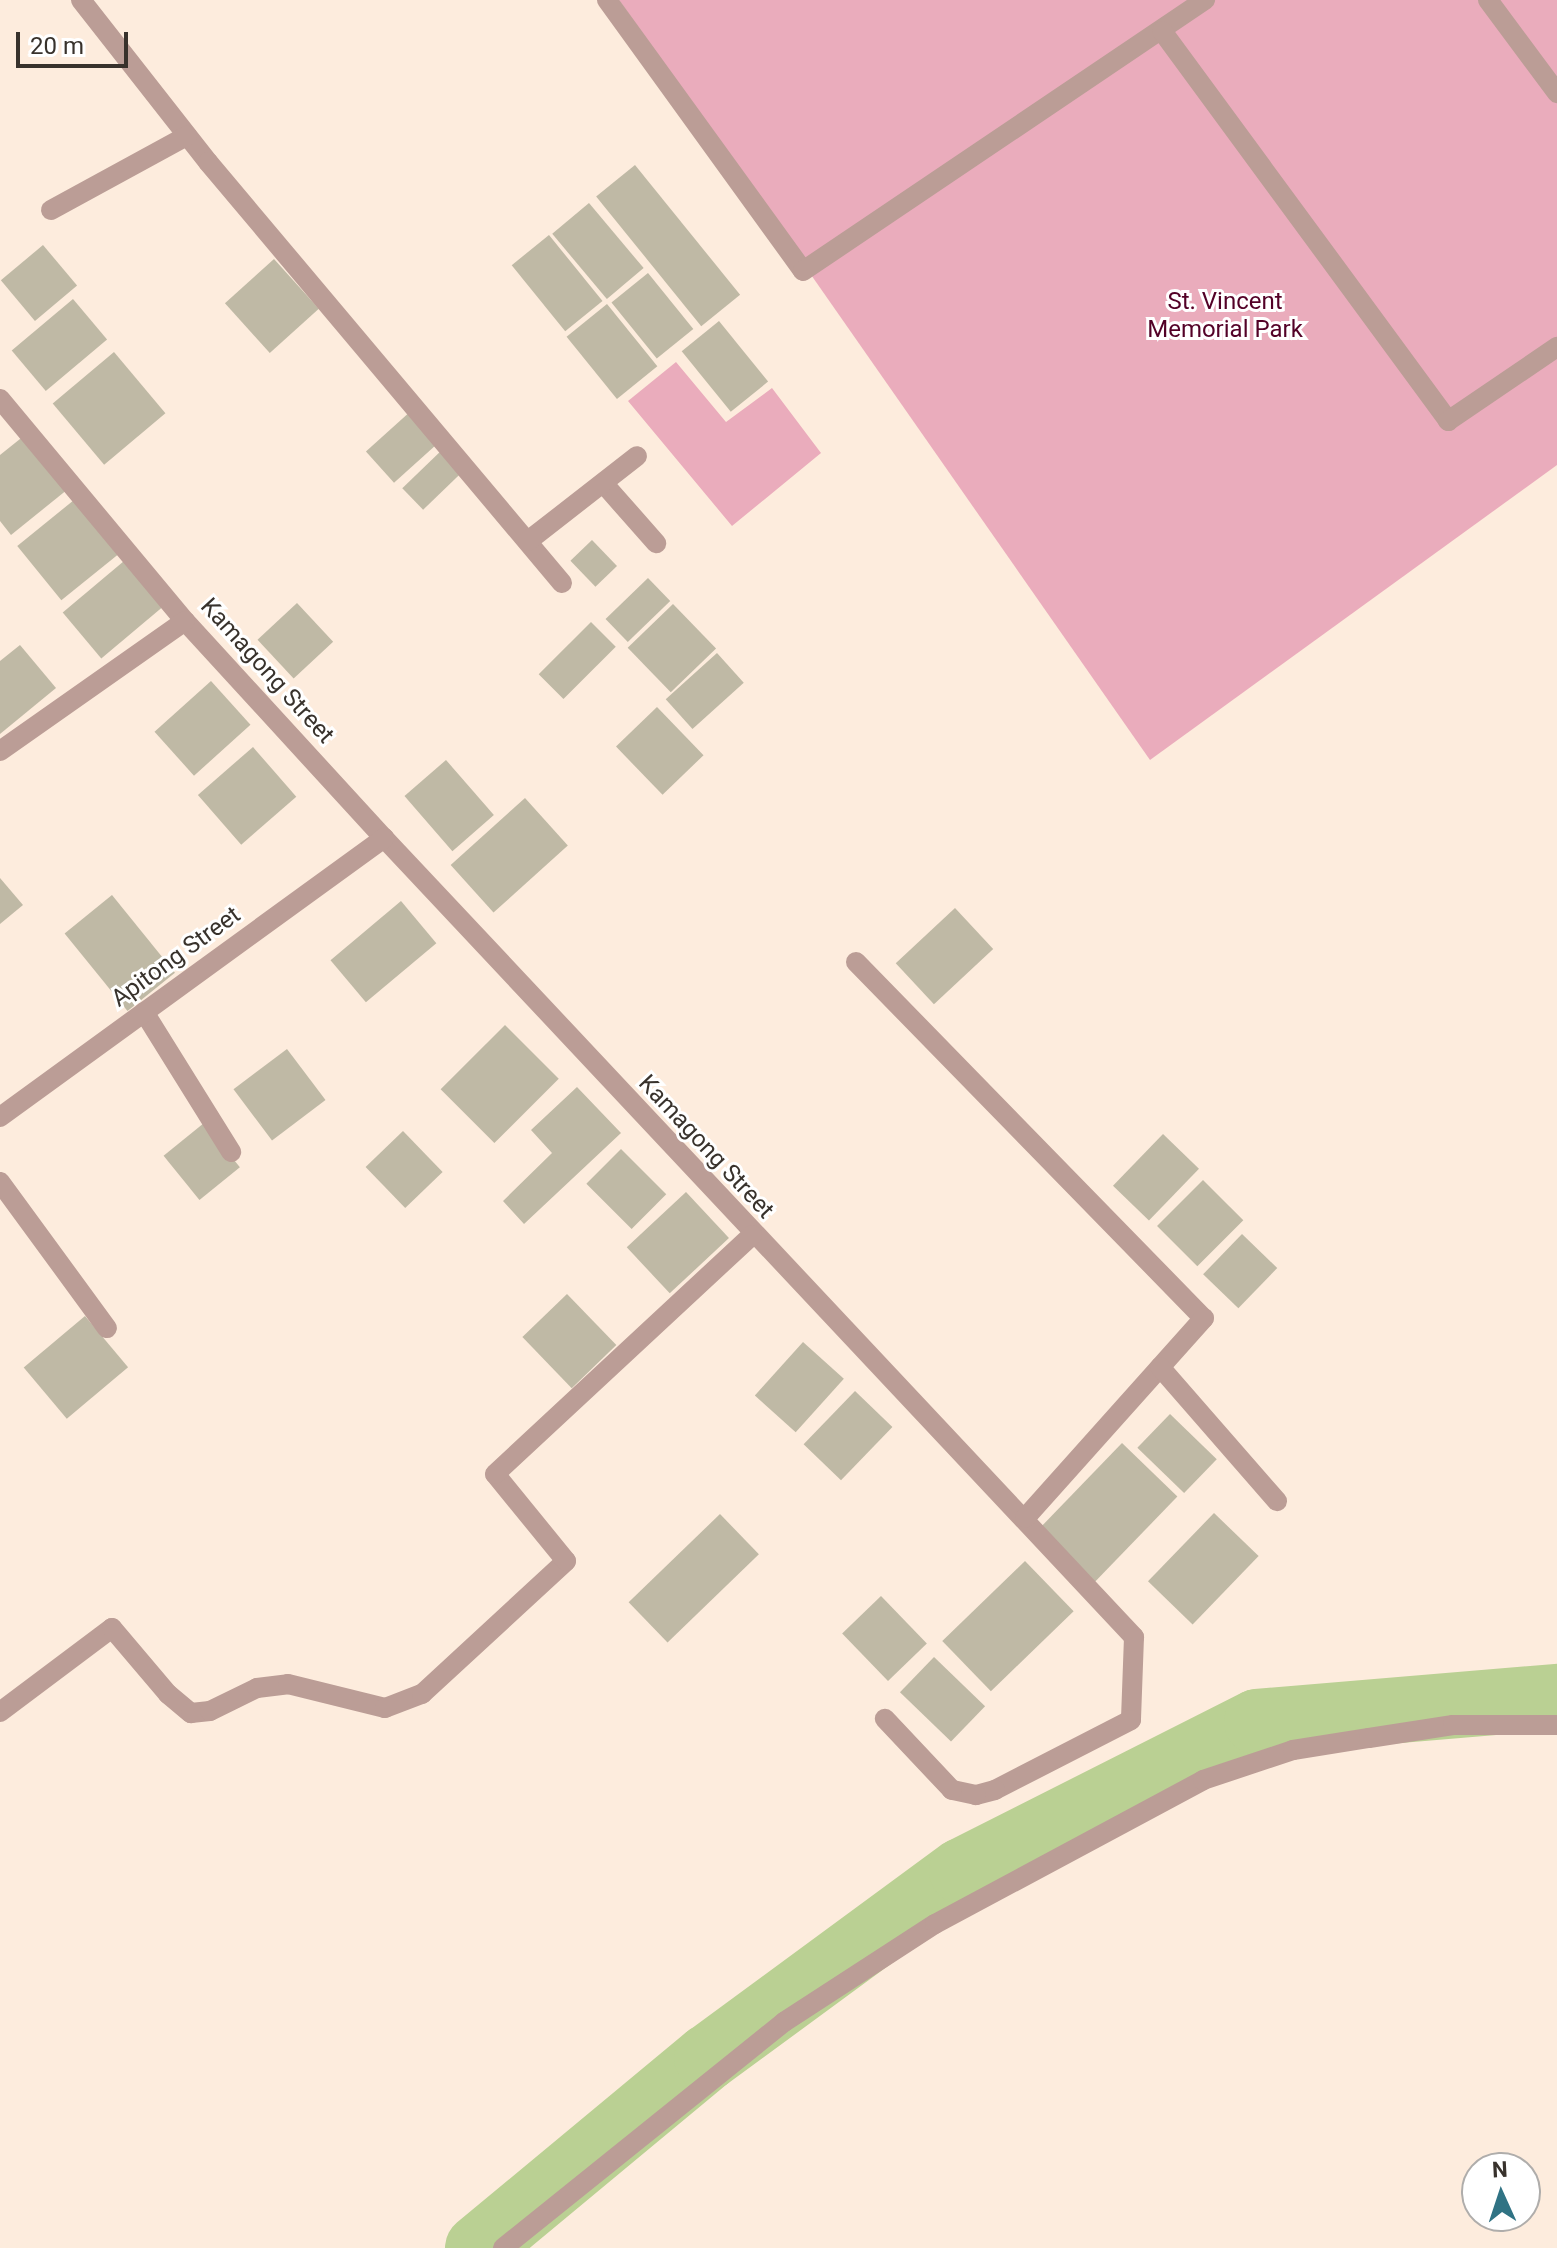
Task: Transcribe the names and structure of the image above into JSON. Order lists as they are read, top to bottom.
{
  "streets": {
    "street": ["Kamagong Street", "Apitong Street"]
  },
  "crossings": [
    ["Kamagong Street", "Apitong Street"]
  ],
  "parks": ["St. Vincent Memorial Park"],
  "scale_bar": "20 m",
  "north": "top"
}
